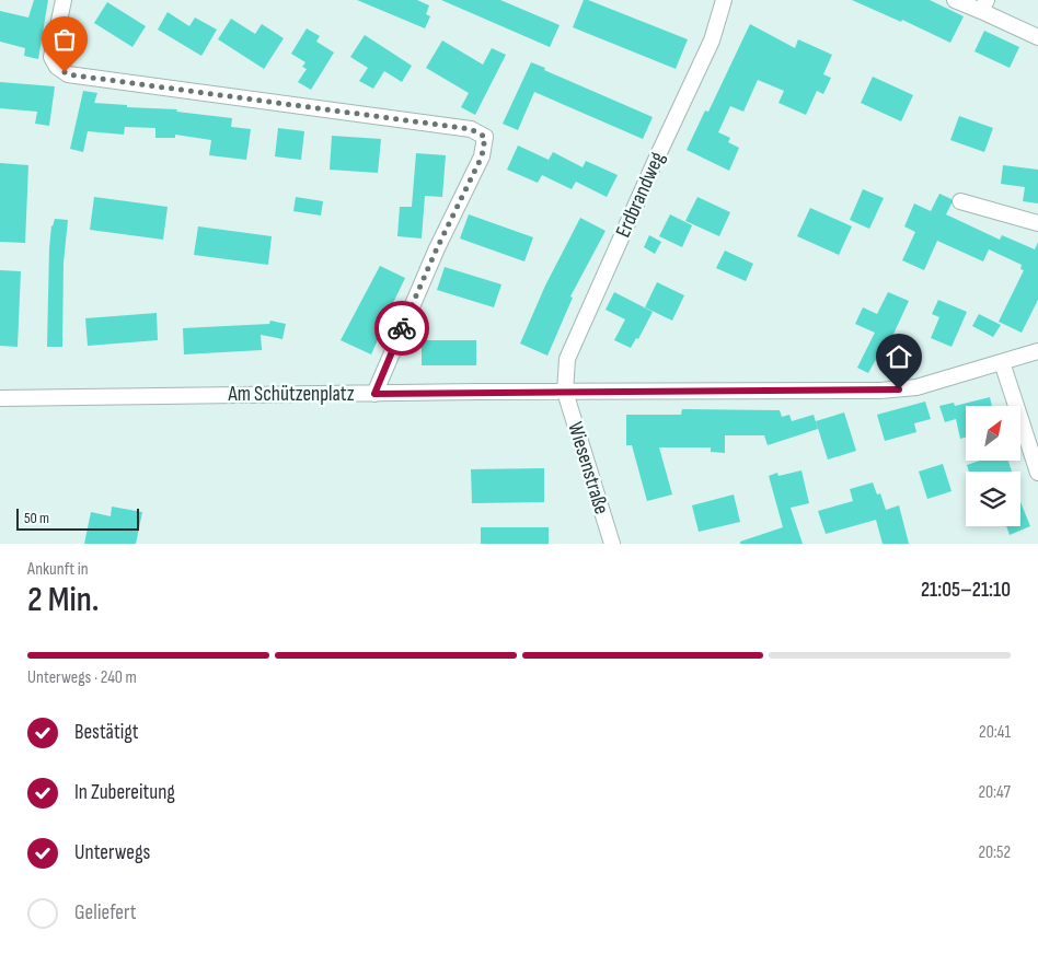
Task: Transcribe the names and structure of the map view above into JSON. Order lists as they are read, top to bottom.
{
  "streets": {
    "street": ["Erdbrandweg", "Am Schützenplatz", "Wiesenstraße"]
  },
  "crossings": [
    ["Erdbrandweg", "Am Schützenplatz"],
    ["Erdbrandweg", "Wiesenstraße"],
    ["Am Schützenplatz", "Wiesenstraße"]
  ],
  "scale_bar": "50 m",
  "north": "top right",
  "page": {
    "scale": "50 m",
    "heading": ["2 Min.", "Ankunft in", "21:05–21:10"],
    "bar": "Unterwegs · 240 m",
    "list": [
      ["Bestätigt", "20:41"],
      ["In Zubereitung", "20:47"],
      ["Unterwegs", "20:52"],
      "Geliefert"
    ]
  }
}
